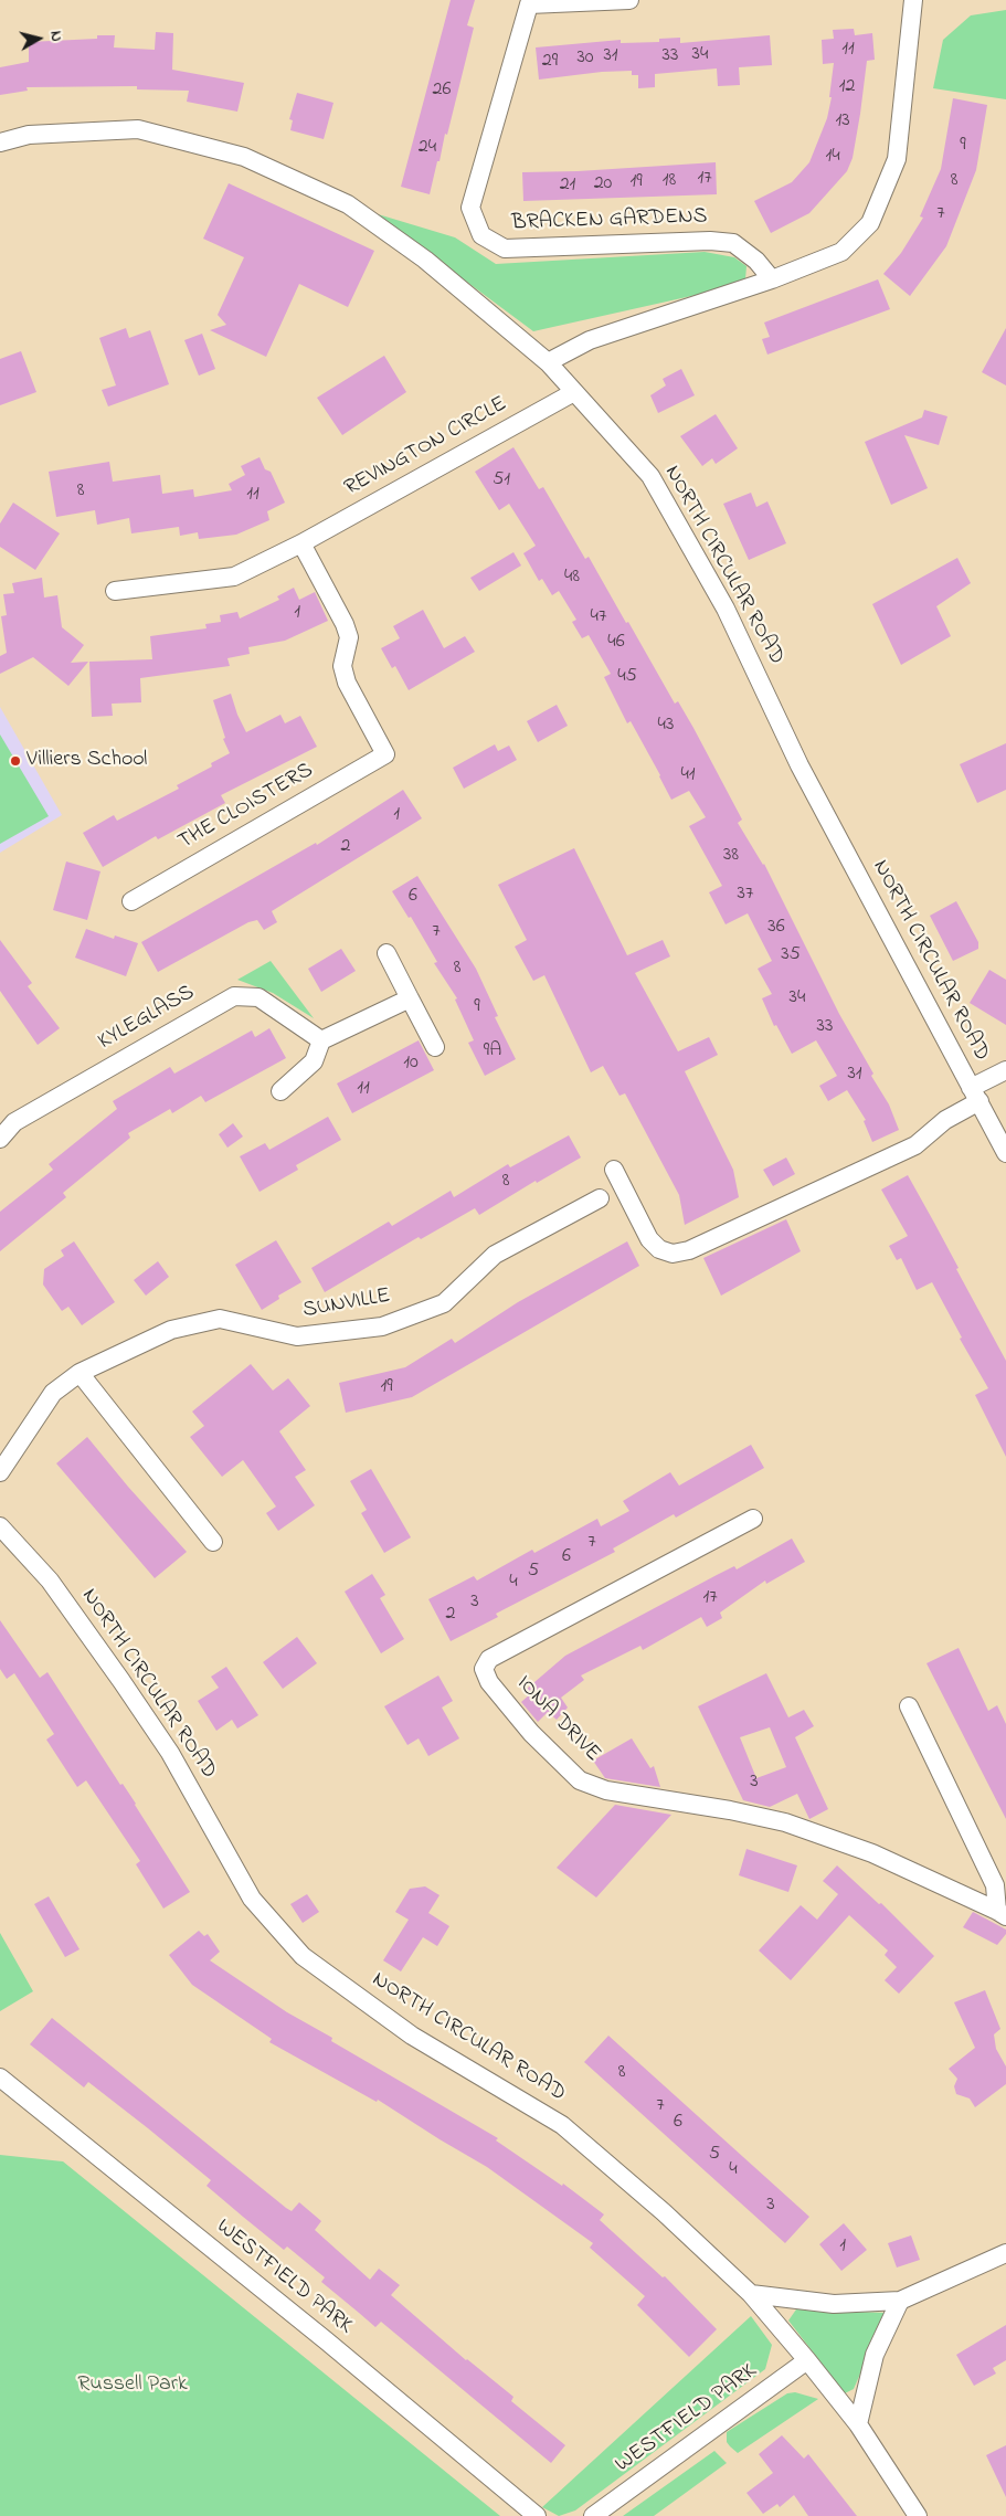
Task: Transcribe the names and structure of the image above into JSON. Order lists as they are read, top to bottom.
{
  "streets": {
    "street": [
      "BRACKEN GARDENS",
      "REVINGTON CIRCLE",
      "NORTH CIRCULAR ROAD",
      "THE CLOISTERS",
      "KYLEGLASS",
      "SUNVILLE",
      "IONA DRIVE",
      "WESTFIELD PARK"
    ]
  },
  "crossings": [
    ["REVINGTON CIRCLE", "NORTH CIRCULAR ROAD"],
    ["REVINGTON CIRCLE", "THE CLOISTERS"],
    ["NORTH CIRCULAR ROAD", "WESTFIELD PARK"]
  ],
  "parks": ["Russell Park"],
  "places": ["Villiers School"],
  "house_numbers": [
    "11",
    "34",
    "31",
    "33",
    "30",
    "29",
    "12",
    "26",
    "13",
    "9",
    "24",
    "14",
    "17",
    "18",
    "8",
    "19",
    "20",
    "21",
    "7",
    "51",
    "8",
    "11",
    "48",
    "1",
    "47",
    "46",
    "45",
    "43",
    "41",
    "1",
    "2",
    "38",
    "37",
    "6",
    "36",
    "7",
    "35",
    "8",
    "34",
    "9",
    "33",
    "9A",
    "10",
    "31",
    "11",
    "8",
    "19",
    "7",
    "6",
    "5",
    "4",
    "17",
    "3",
    "2",
    "3",
    "8",
    "7",
    "6",
    "5",
    "4",
    "3",
    "1"
  ],
  "north": "right"
}
